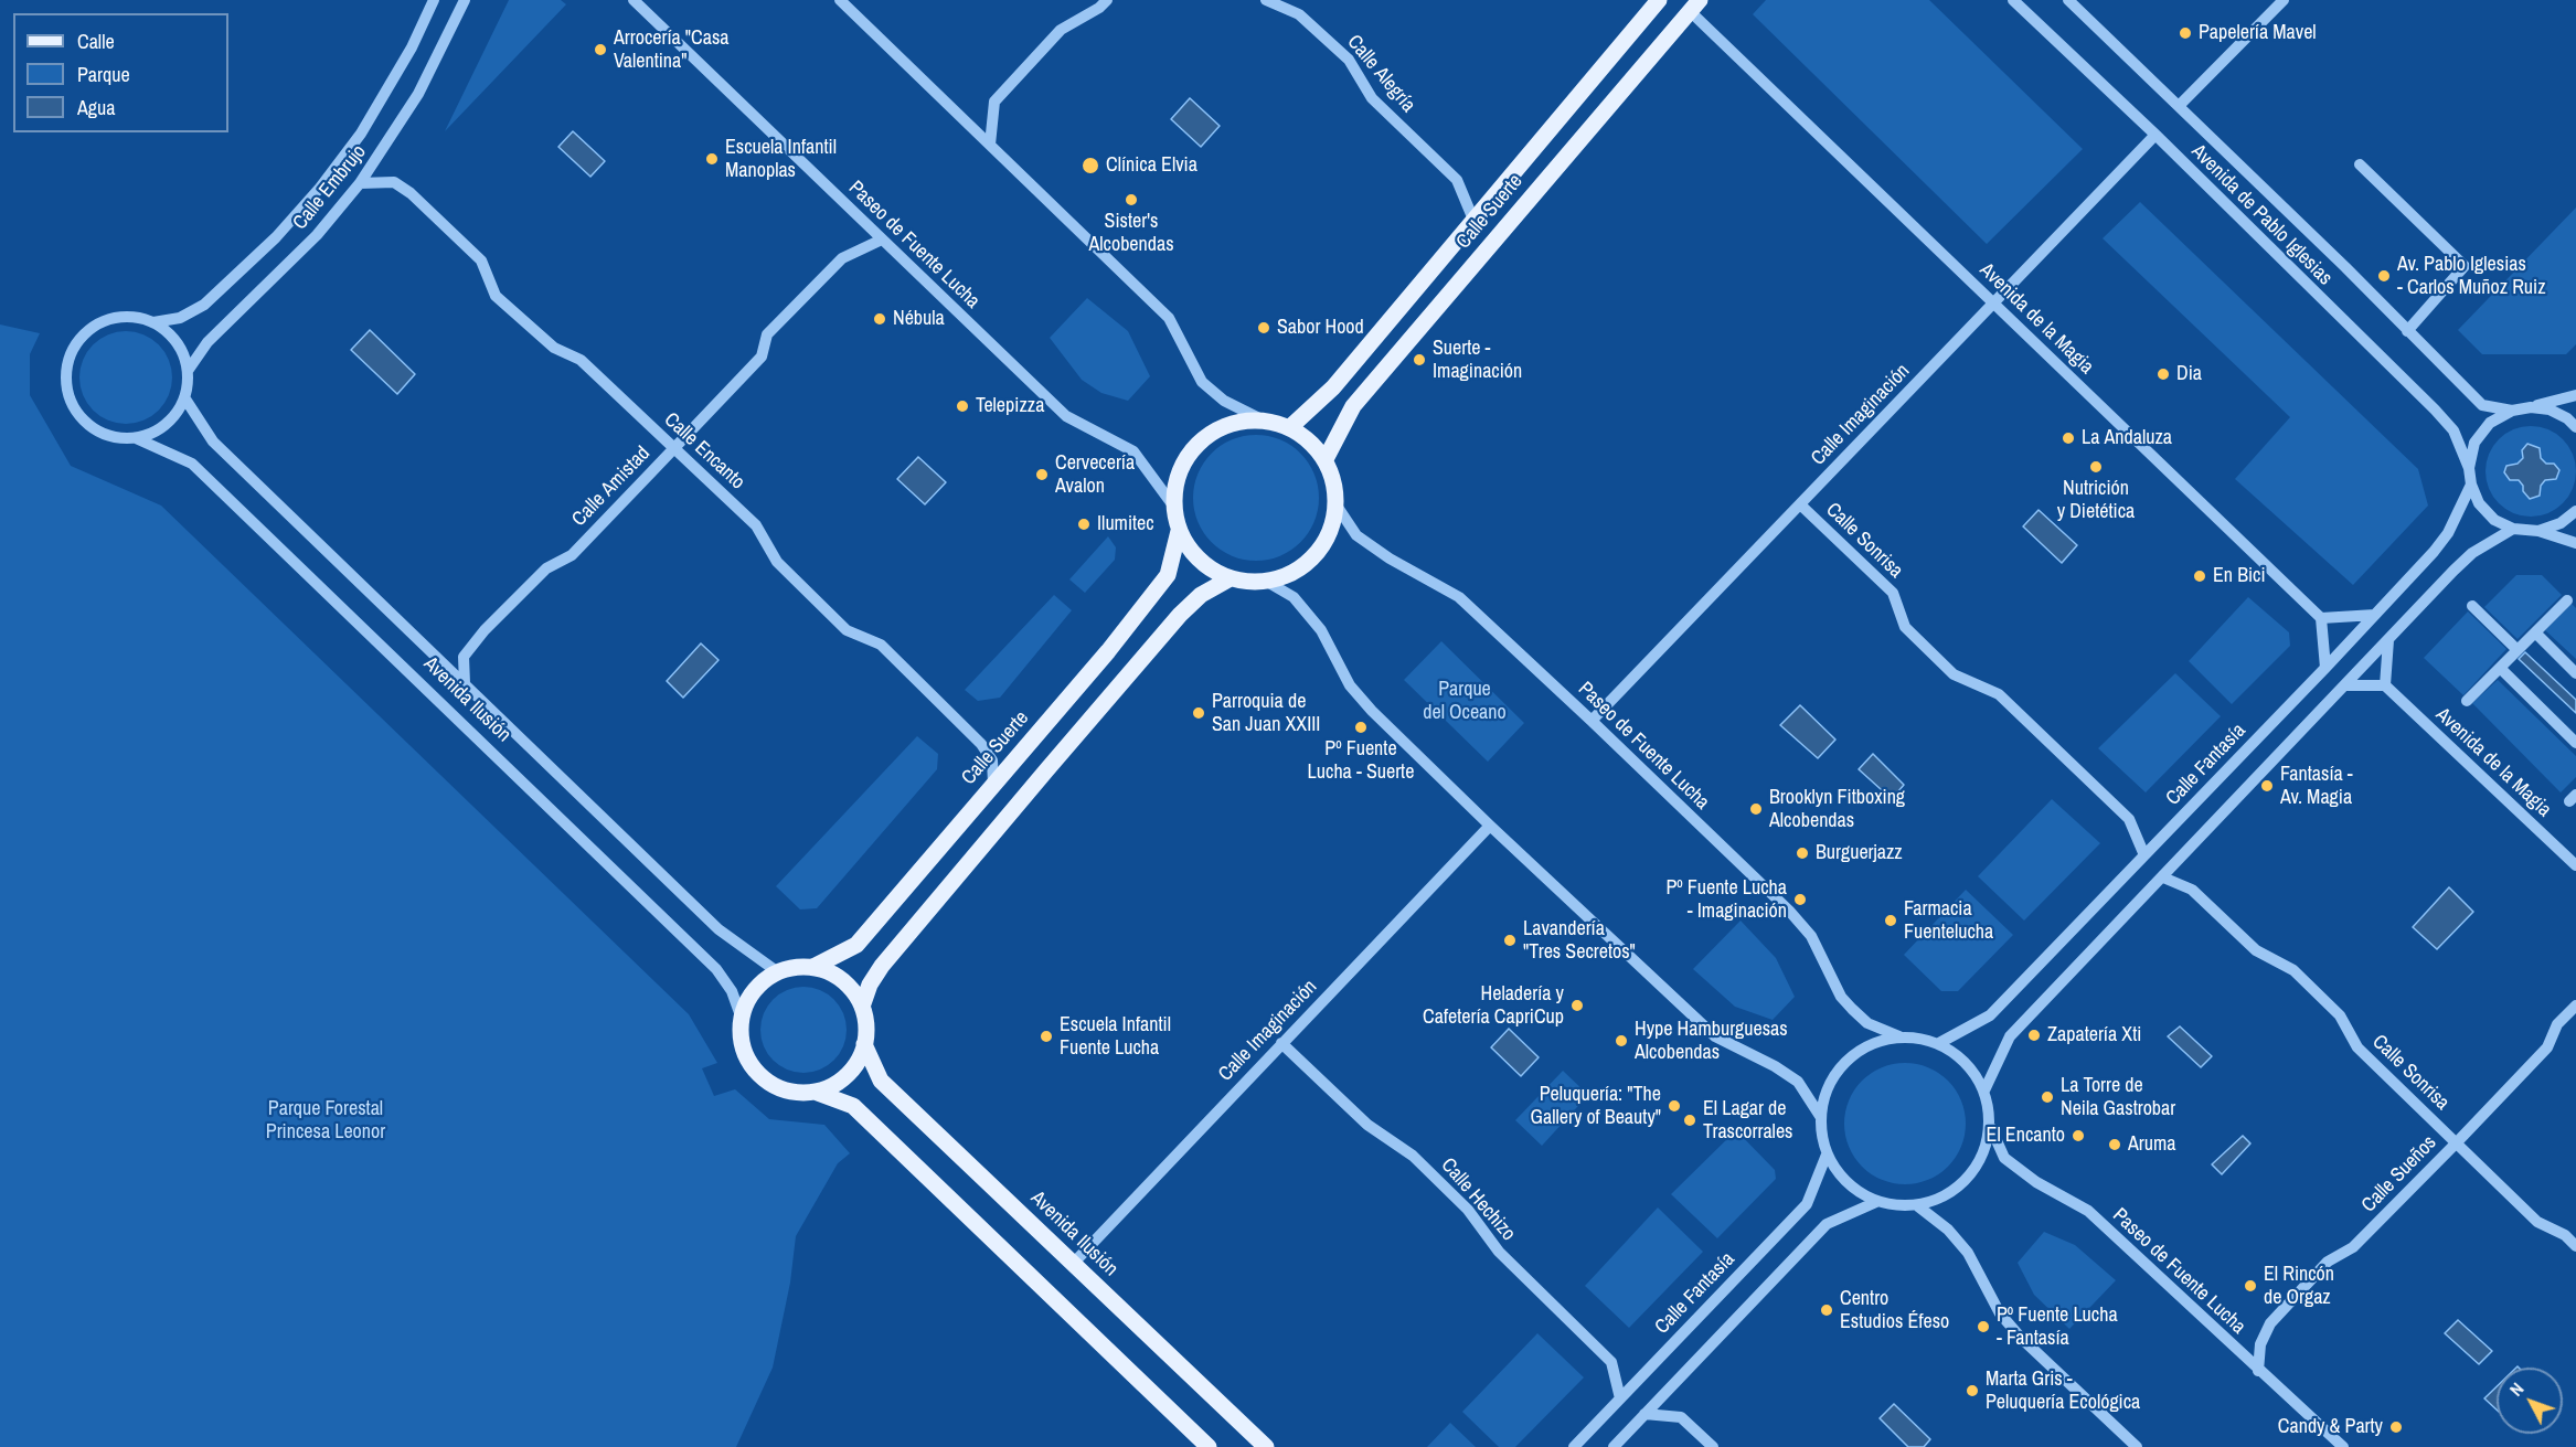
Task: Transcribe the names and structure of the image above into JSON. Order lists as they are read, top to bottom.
{
  "streets": {
    "main road": ["Calle Suerte", "Avenida Ilusión"],
    "street": [
      "Calle Alegría",
      "Calle Embrujo",
      "Avenida de Pablo Iglesias",
      "Paseo de Fuente Lucha",
      "Avenida de la Magia",
      "Calle Imaginación",
      "Calle Encanto",
      "Calle Amistad",
      "Calle Sonrisa",
      "Calle Fantasía",
      "Calle Sueños",
      "Calle Hechizo"
    ]
  },
  "crossings": [
    ["Calle Alegría", "Calle Suerte"],
    ["Calle Embrujo", "Calle Encanto"],
    ["Calle Embrujo", "Avenida Ilusión"],
    ["Calle Suerte", "Paseo de Fuente Lucha"],
    ["Calle Suerte", "Avenida de la Magia"],
    ["Calle Suerte", "Calle Encanto"],
    ["Calle Suerte", "Avenida Ilusión"],
    ["Avenida de Pablo Iglesias", "Calle Imaginación"],
    ["Paseo de Fuente Lucha", "Calle Imaginación"],
    ["Paseo de Fuente Lucha", "Calle Amistad"],
    ["Paseo de Fuente Lucha", "Calle Fantasía"],
    ["Paseo de Fuente Lucha", "Calle Sueños"],
    ["Avenida de la Magia", "Calle Imaginación"],
    ["Calle Imaginación", "Calle Sonrisa"],
    ["Calle Imaginación", "Avenida Ilusión"],
    ["Calle Imaginación", "Calle Hechizo"],
    ["Calle Encanto", "Calle Amistad"],
    ["Calle Amistad", "Avenida Ilusión"],
    ["Calle Sonrisa", "Calle Fantasía"],
    ["Calle Sonrisa", "Calle Sueños"],
    ["Calle Fantasía", "Calle Hechizo"]
  ],
  "parks": ["Parque del Oceano", "Parque Forestal Princesa Leonor"],
  "places": [
    "Papelería Mavel",
    "Arrocería \"Casa Valentina\"",
    "Escuela Infantil Manoplas",
    "Clínica Elvia",
    "Sister's Alcobendas",
    "Av. Pablo Iglesias - Carlos Muñoz Ruiz",
    "Nébula",
    "Sabor Hood",
    "Suerte - Imaginación",
    "Dia",
    "Telepizza",
    "La Andaluza",
    "Nutrición y Dietética",
    "Cervecería Avalon",
    "Ilumitec",
    "En Bici",
    "Parroquia de San Juan XXIII",
    "Pº Fuente Lucha - Suerte",
    "Fantasía - Av. Magia",
    "Brooklyn Fitboxing Alcobendas",
    "Burguerjazz",
    "Pº Fuente Lucha - Imaginación",
    "Farmacia Fuentelucha",
    "Lavandería \"Tres Secretos\"",
    "Heladería y Cafetería CapriCup",
    "Zapatería Xti",
    "Escuela Infantil Fuente Lucha",
    "Hype Hamburguesas Alcobendas",
    "La Torre de Neila Gastrobar",
    "Peluquería: \"The Gallery of Beauty\"",
    "El Lagar de Trascorrales",
    "El Encanto",
    "Aruma",
    "El Rincón de Orgaz",
    "Centro Estudios Éfeso",
    "Pº Fuente Lucha - Fantasía",
    "Marta Gris - Peluquería Ecológica",
    "Candy & Party"
  ],
  "legend": ["Calle", "Parque", "Agua"],
  "north": "top left"
}
